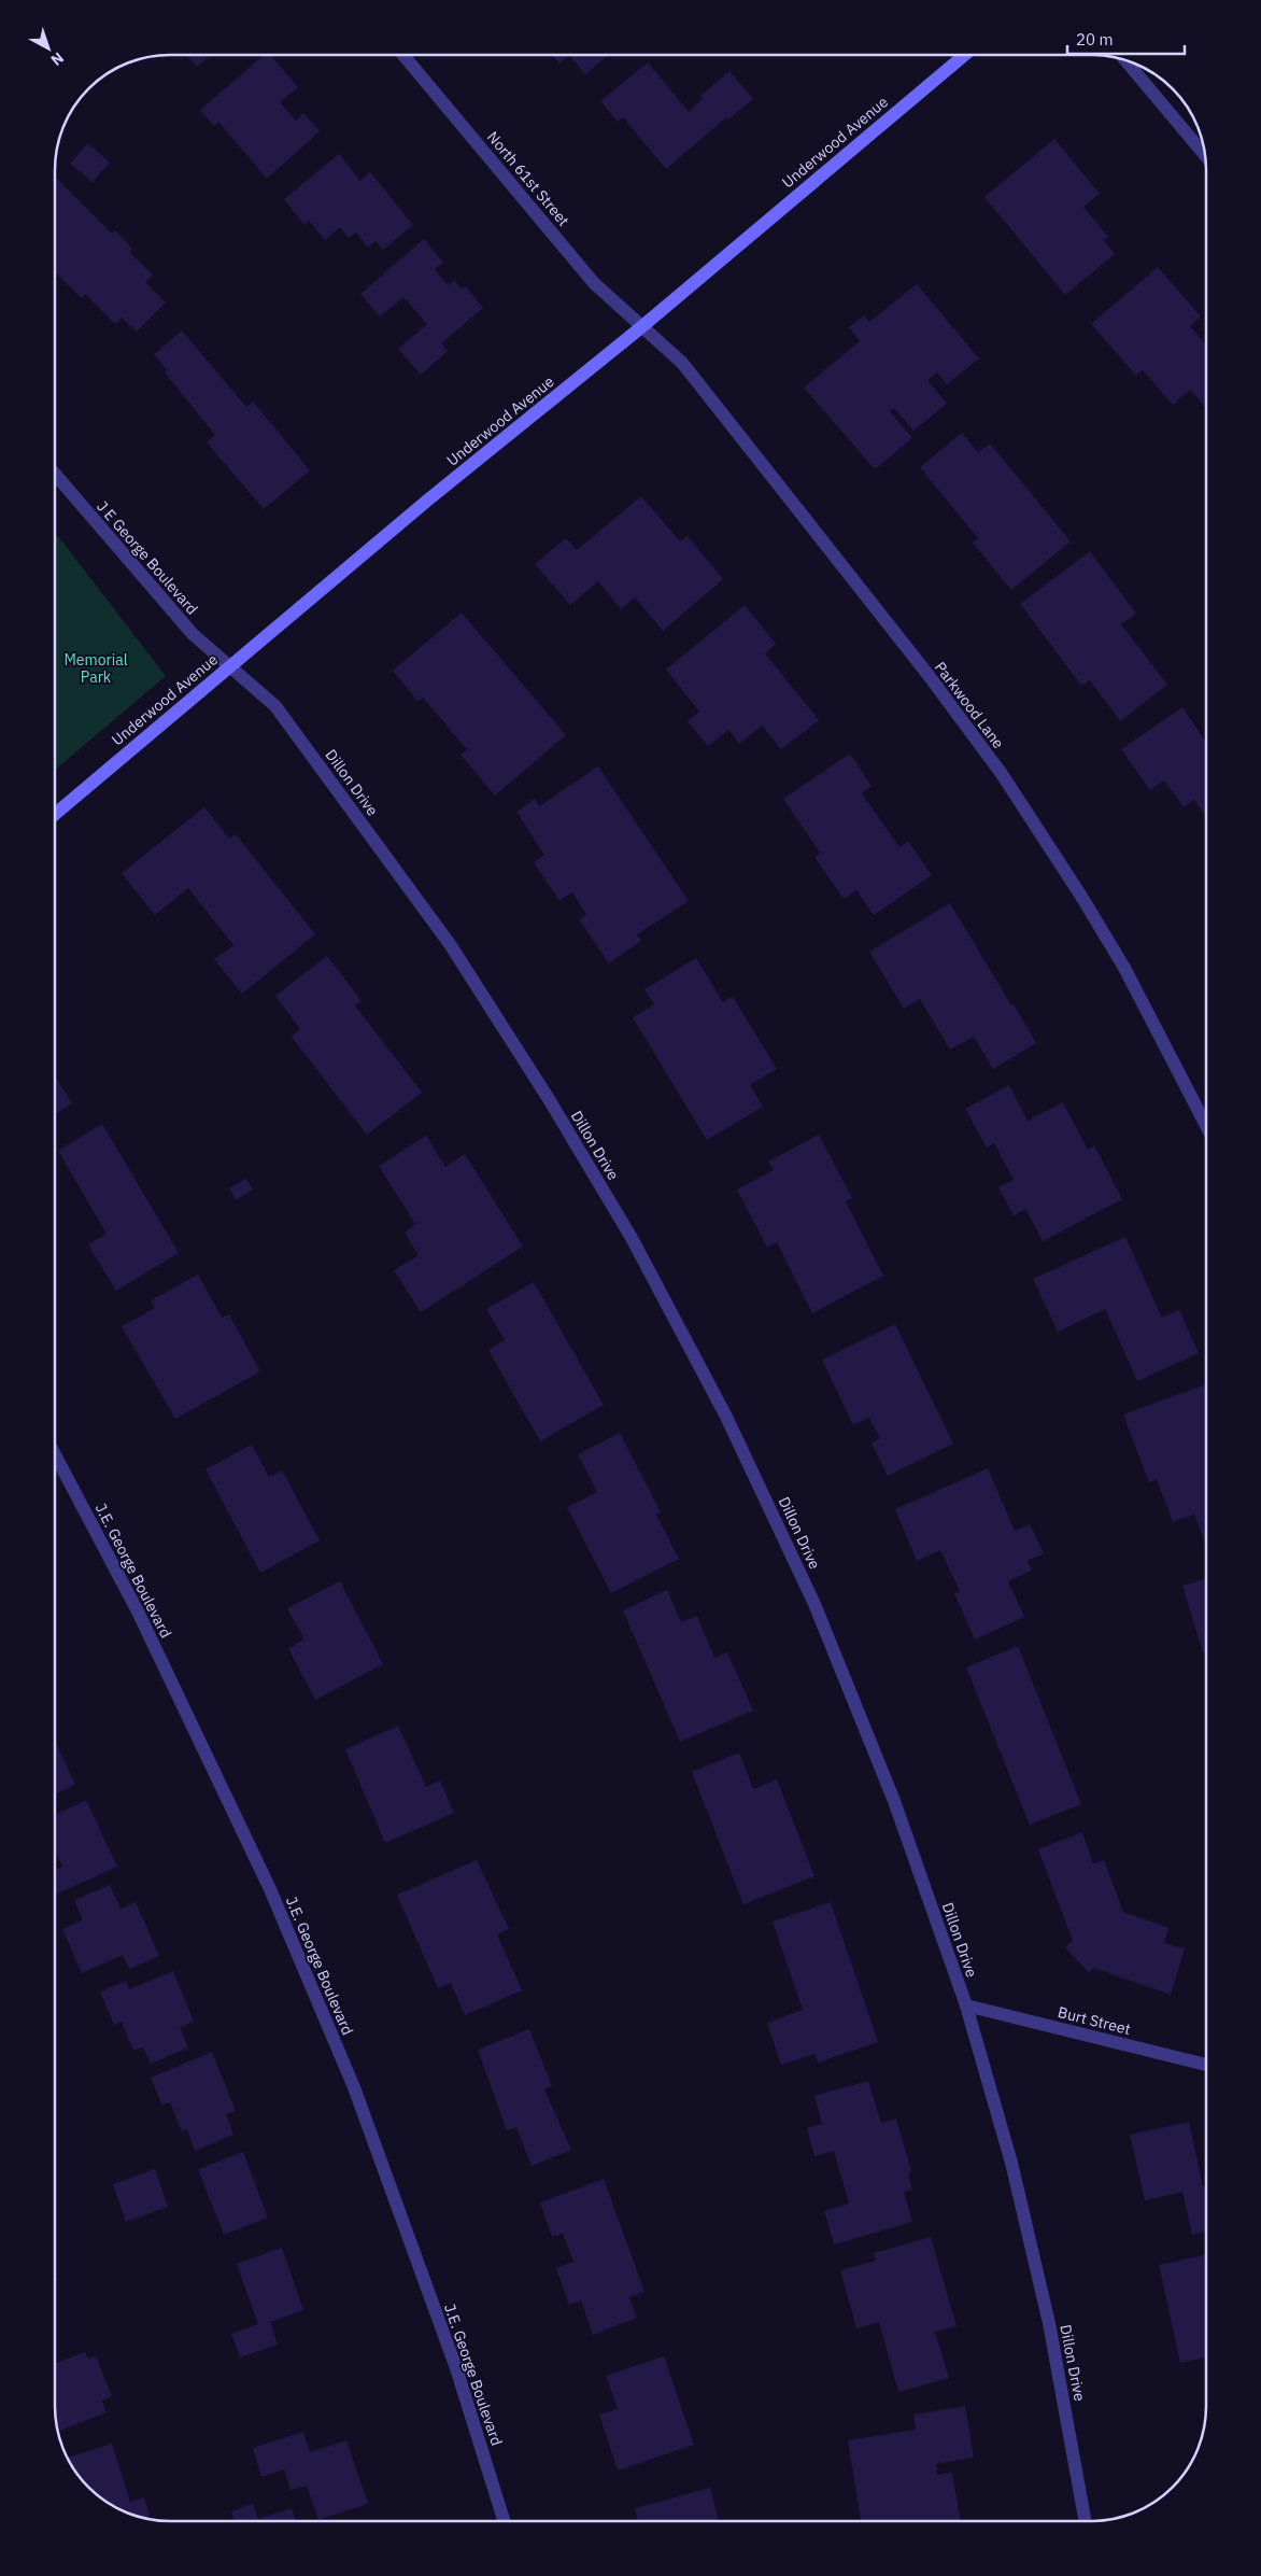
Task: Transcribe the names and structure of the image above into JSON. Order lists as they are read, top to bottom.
{
  "streets": {
    "main road": ["Underwood Avenue"],
    "street": [
      "North 61st Street",
      "J E George Boulevard",
      "Parkwood Lane",
      "Dillon Drive",
      "J.E. George Boulevard",
      "Burt Street"
    ]
  },
  "crossings": [
    ["Underwood Avenue", "North 61st Street"],
    ["Underwood Avenue", "J E George Boulevard"],
    ["Underwood Avenue", "Parkwood Lane"],
    ["Underwood Avenue", "Dillon Drive"],
    ["North 61st Street", "Parkwood Lane"],
    ["J E George Boulevard", "Dillon Drive"],
    ["Dillon Drive", "Burt Street"]
  ],
  "parks": ["Memorial Park"],
  "scale_bar": "20 m",
  "north": "bottom right"
}
